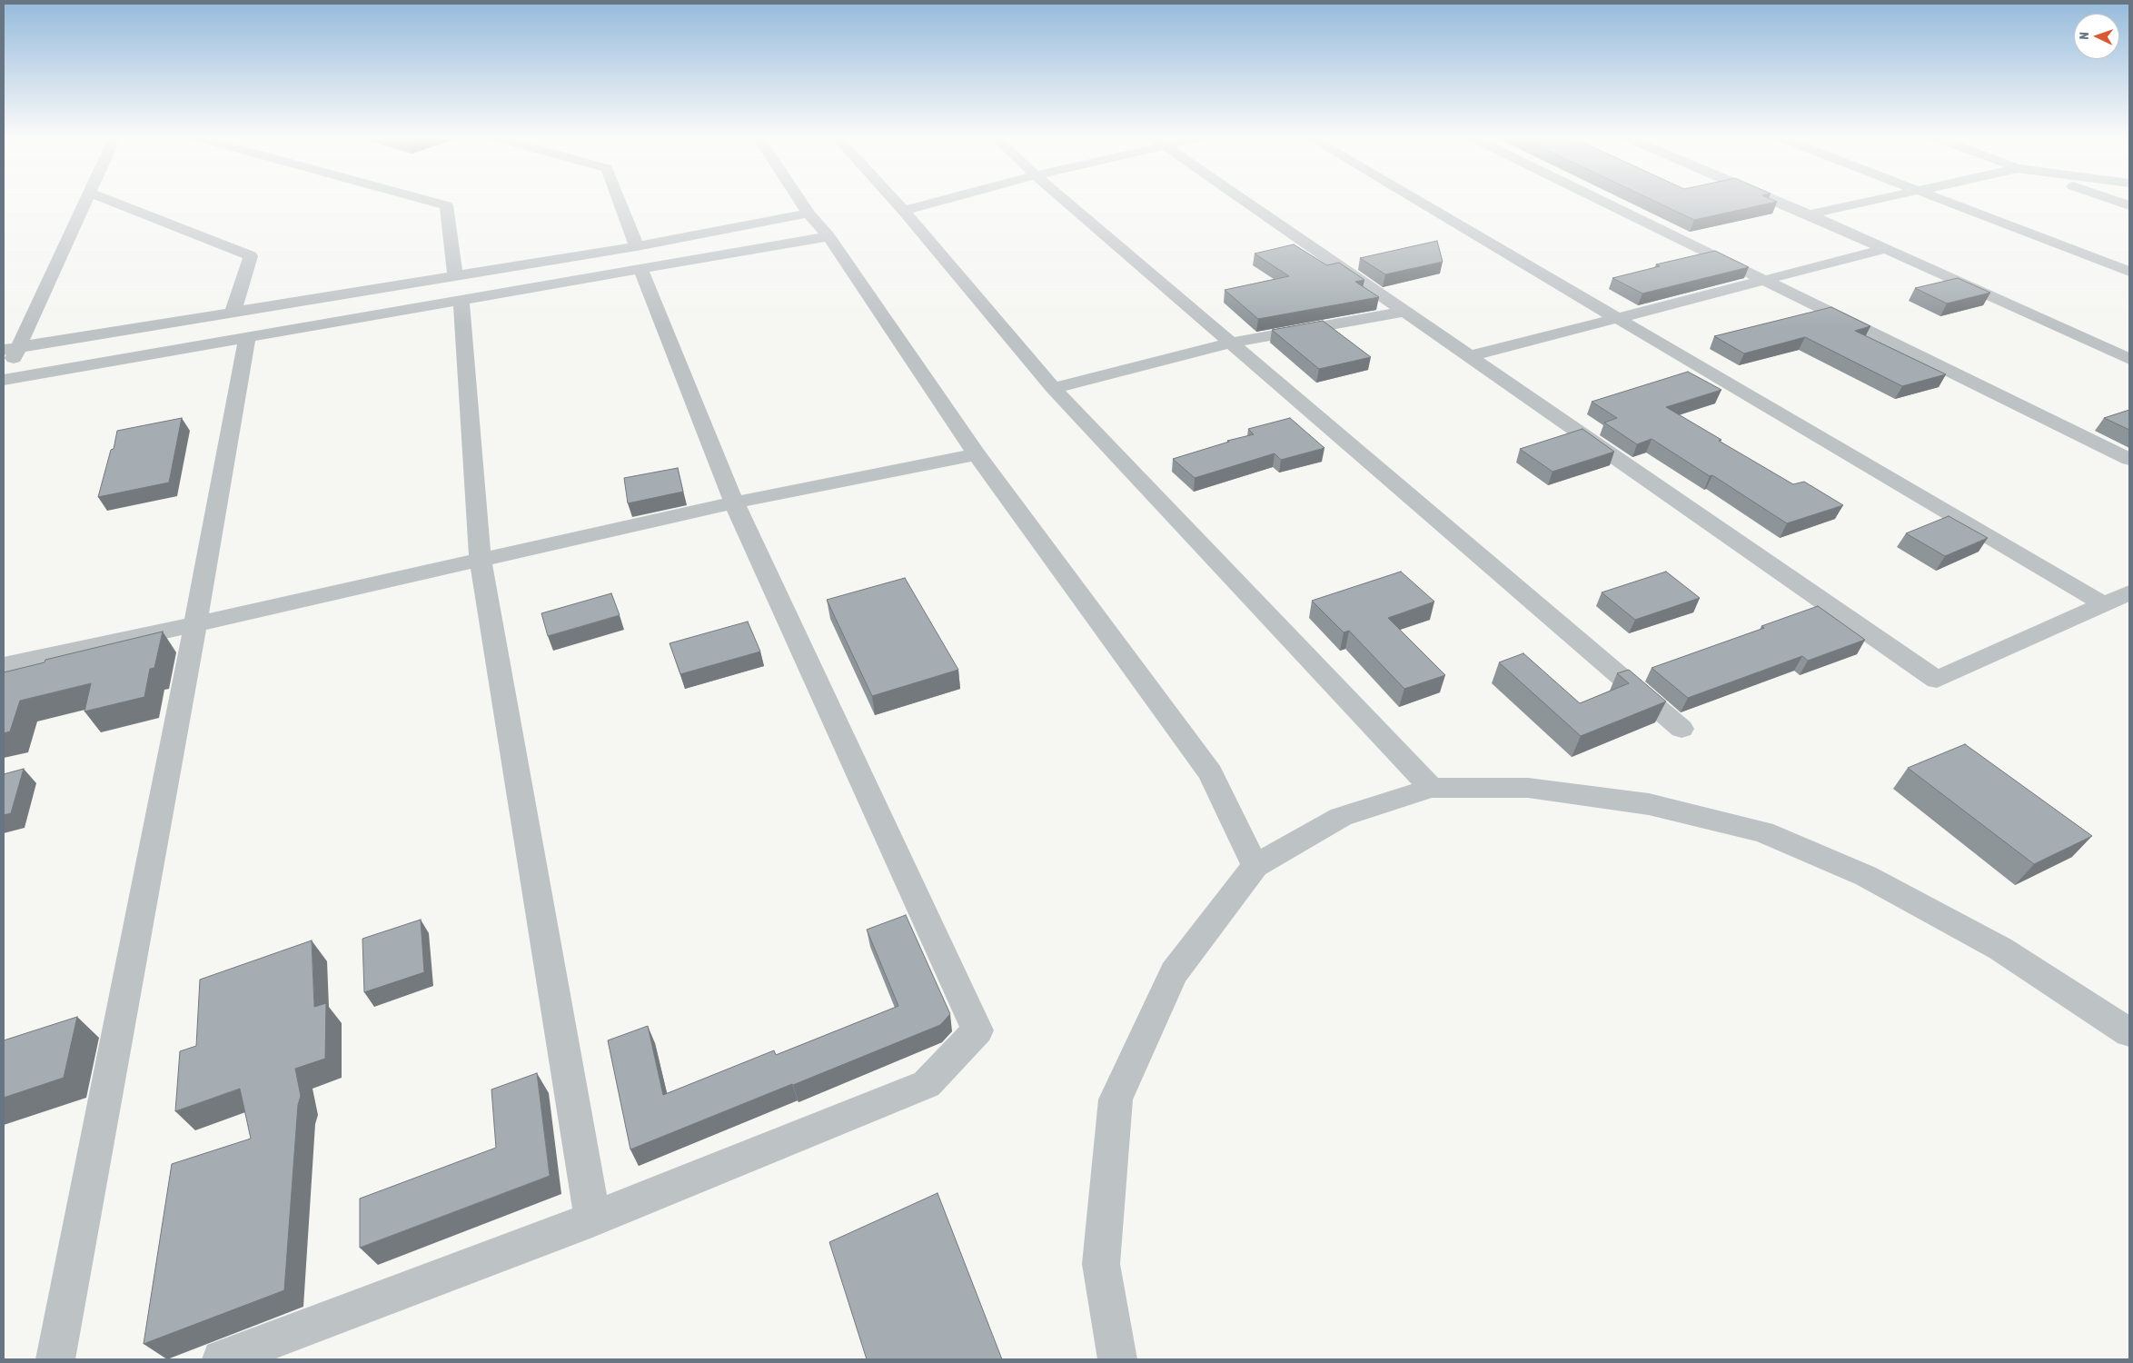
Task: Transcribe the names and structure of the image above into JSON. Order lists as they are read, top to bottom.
{
  "north": "left"
}
